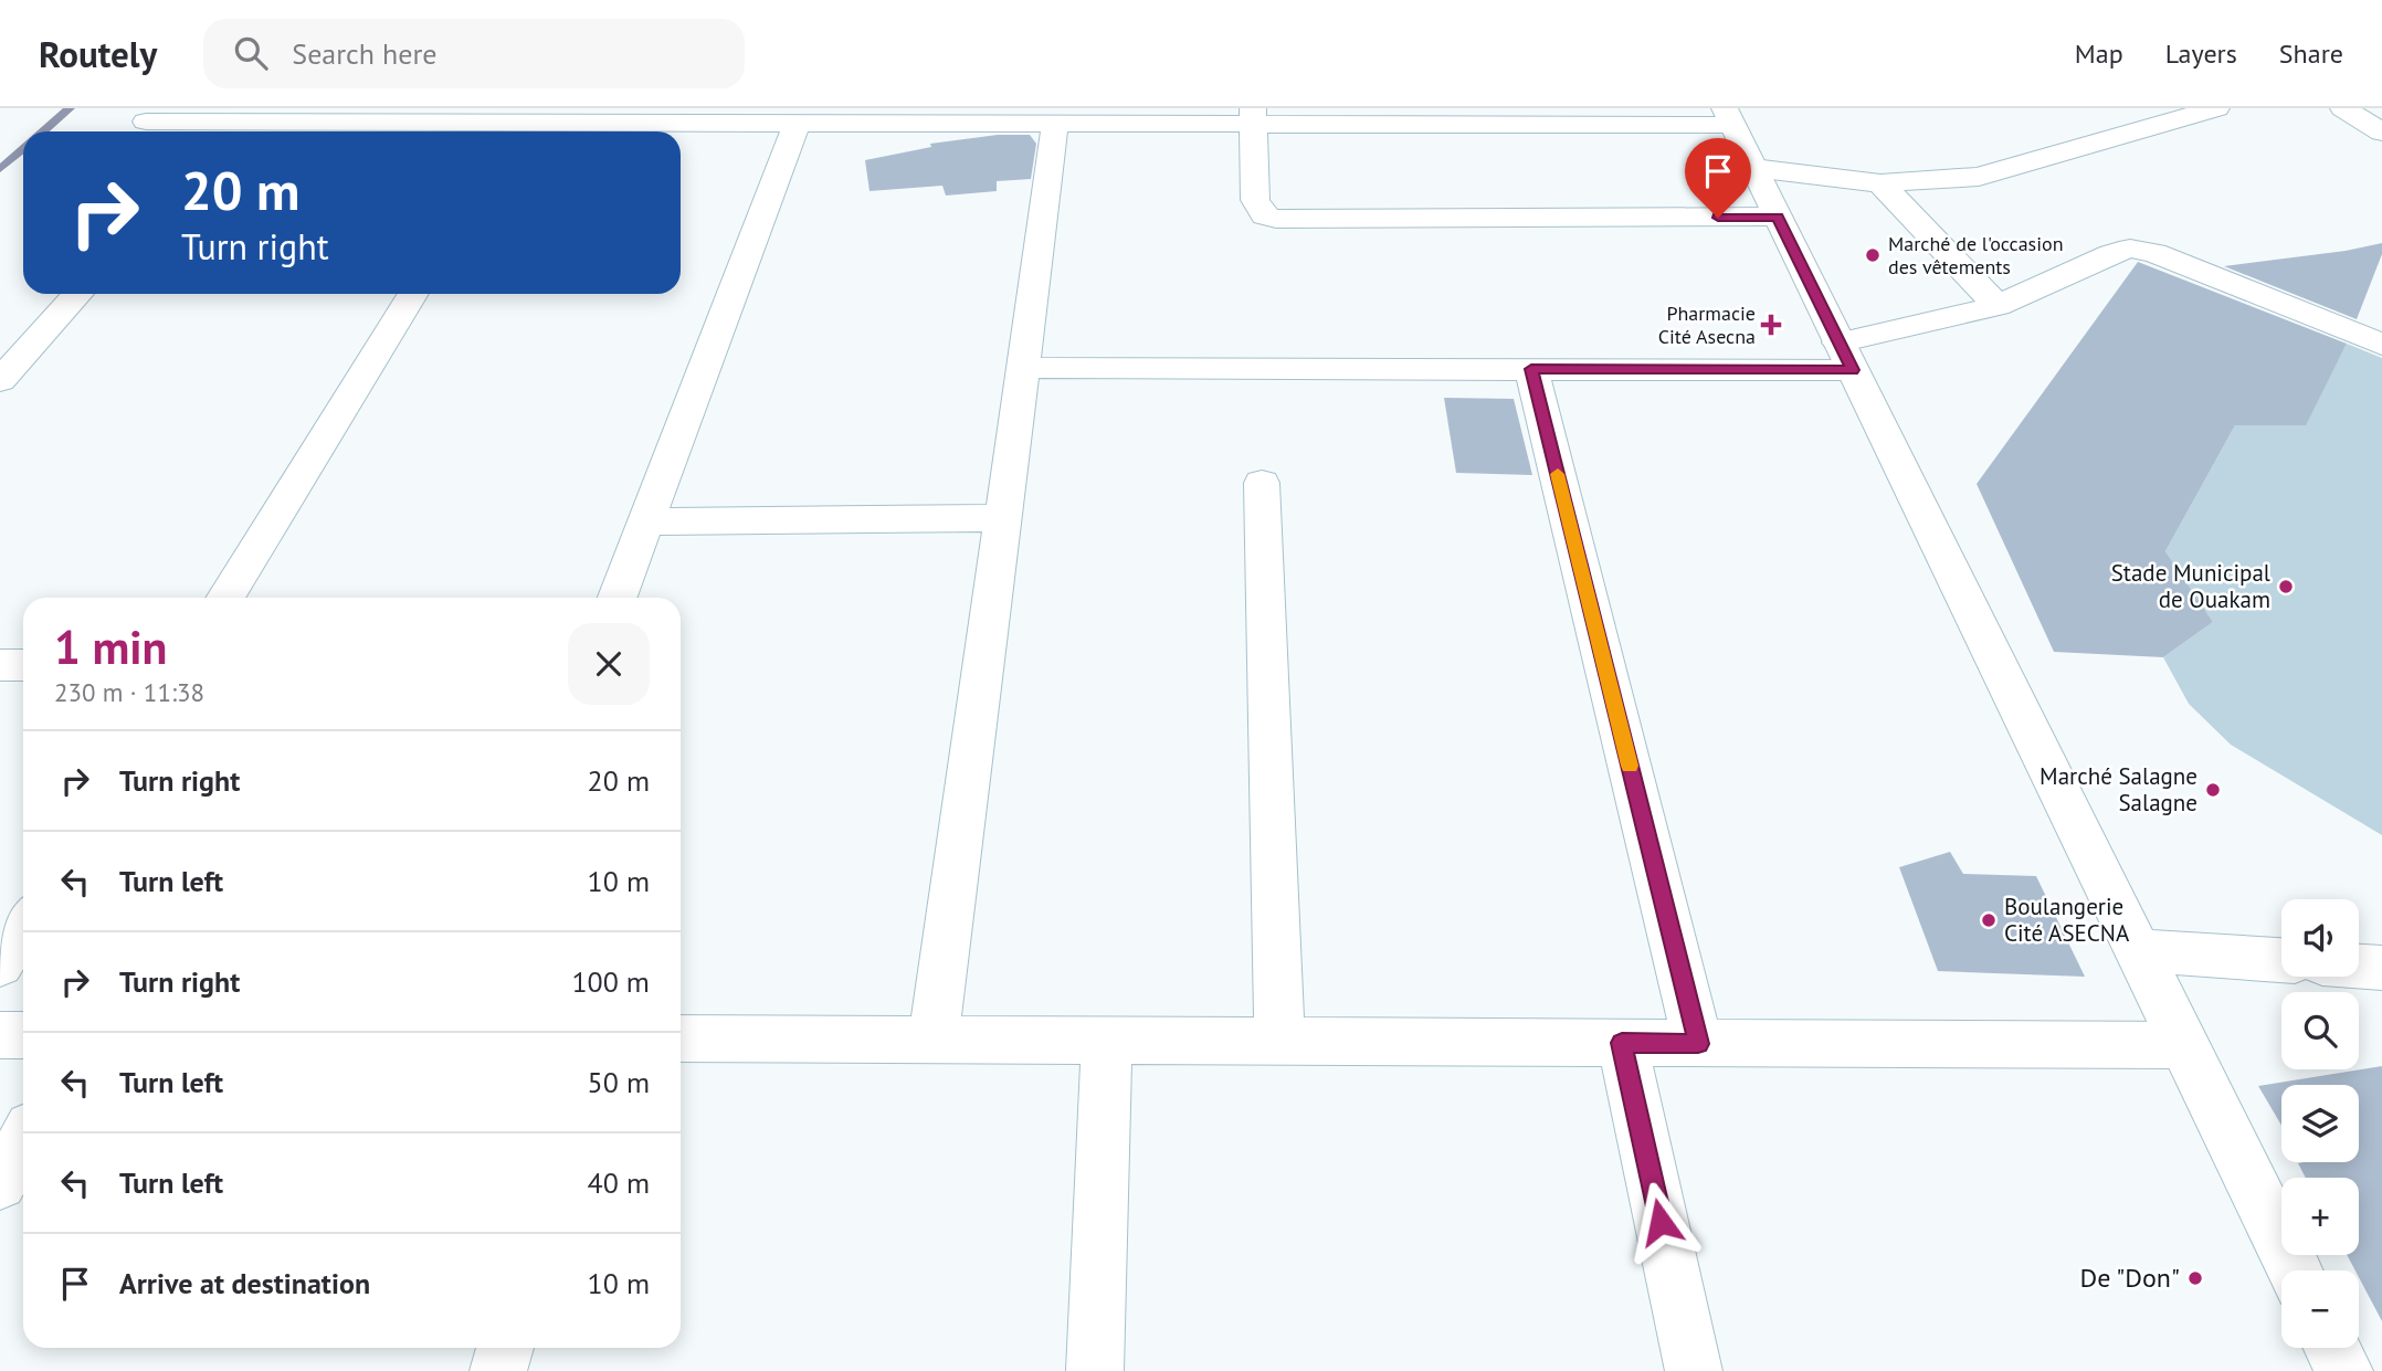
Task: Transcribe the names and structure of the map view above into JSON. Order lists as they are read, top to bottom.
{
  "places": {
    "other": [
      "Marché de l'occasion des vêtements",
      "Stade Municipal de Ouakam",
      "Marché Salagne Salagne",
      "Boulangerie Cité ASECNA",
      "De \"Don\""
    ],
    "health": ["Pharmacie Cité Asecna"]
  },
  "page": {
    "header": "Routely",
    "search": "Search here",
    "nav": ["Map", "Layers", "Share"],
    "turn": ["20 m", "Turn right"],
    "heading": ["1 min", "230 m · 11:38"],
    "list": [
      {
        "name": "Turn right",
        "value": "20 m"
      },
      {
        "name": "Turn left",
        "value": "10 m"
      },
      {
        "name": "Turn right",
        "value": "100 m"
      },
      {
        "name": "Turn left",
        "value": "50 m"
      },
      {
        "name": "Turn left",
        "value": "40 m"
      },
      {
        "name": "Arrive at destination",
        "value": "10 m"
      }
    ],
    "map_buttons": ["+", "−"]
  }
}
